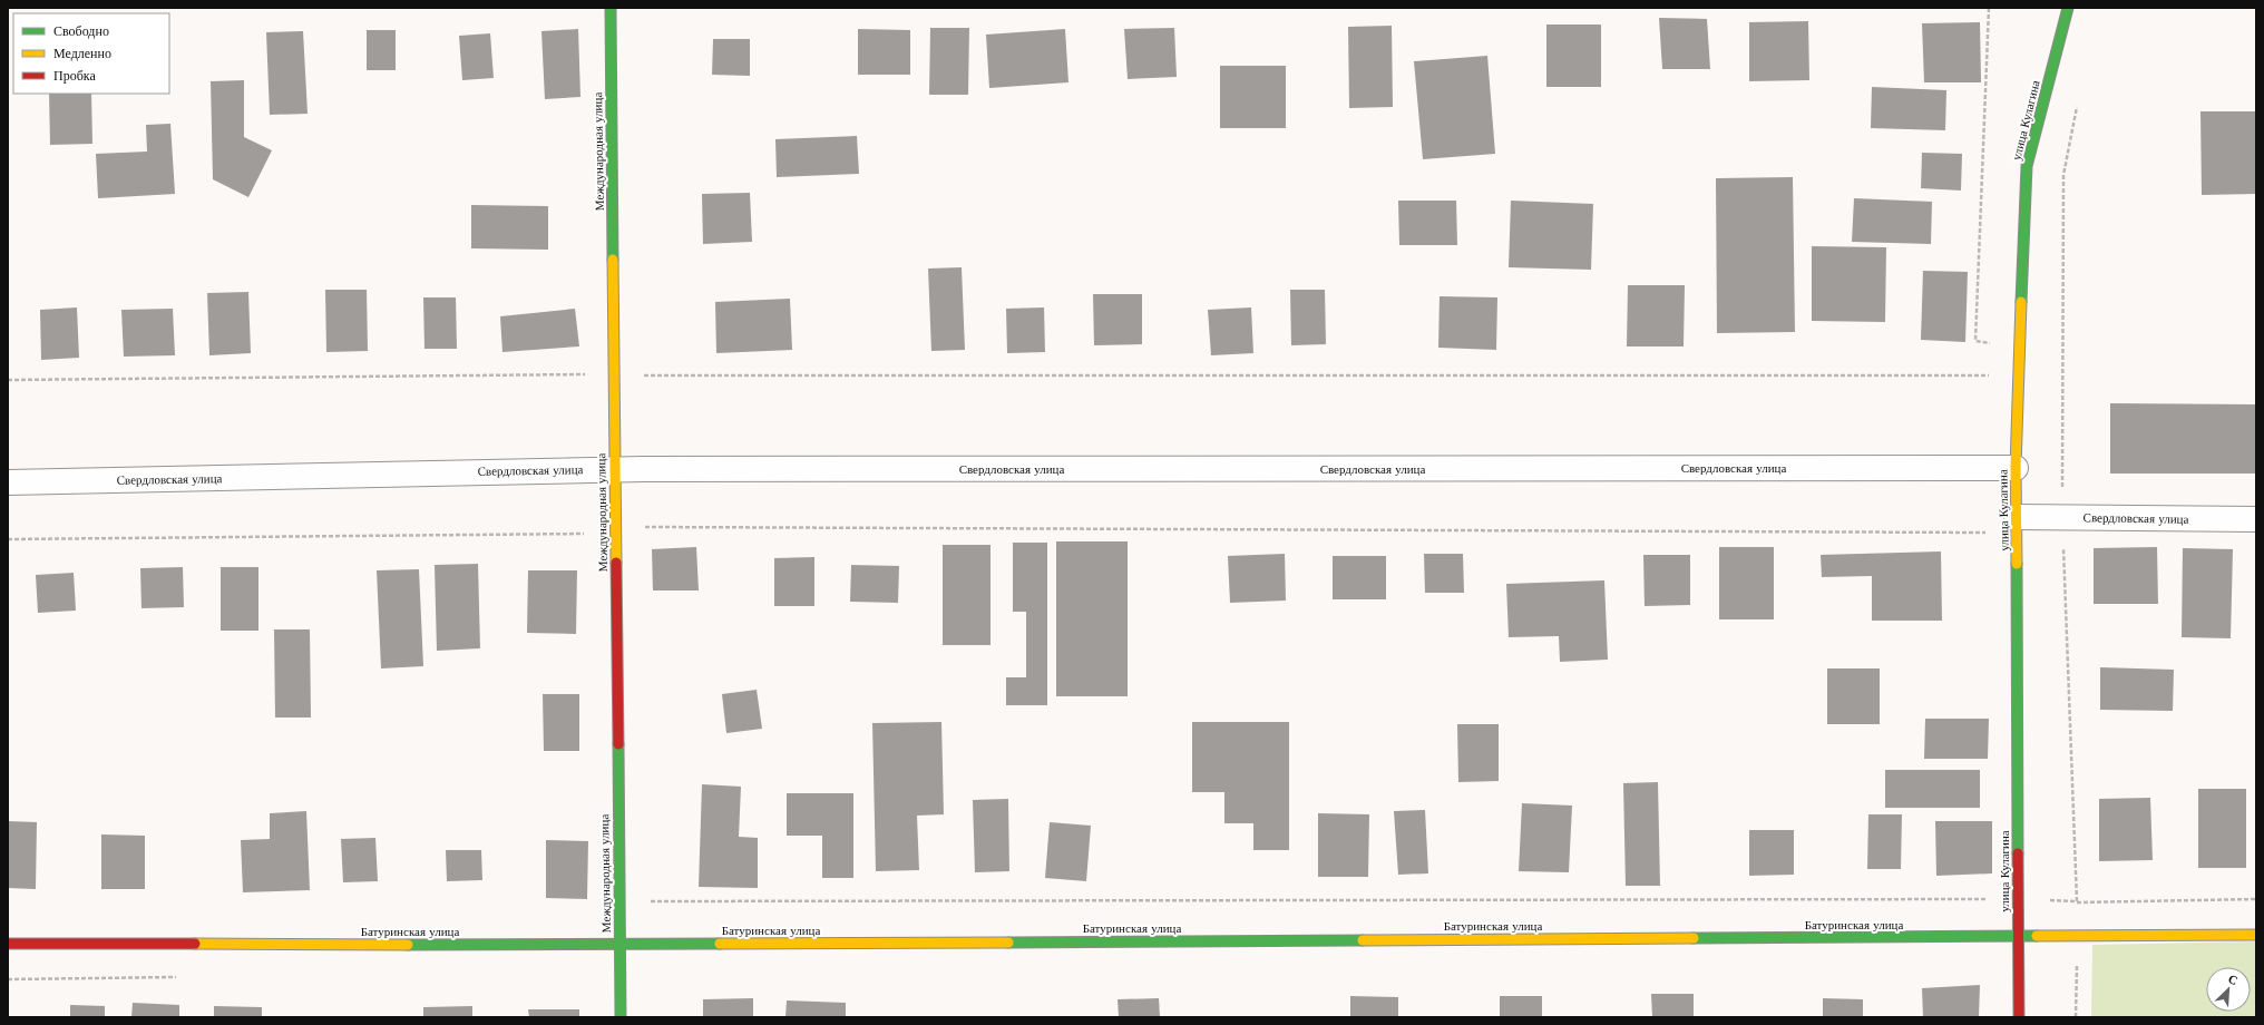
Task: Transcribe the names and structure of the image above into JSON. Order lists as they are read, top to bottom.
{
  "streets": {
    "street": [
      "улица Кулагина",
      "Международная улица",
      "Свердловская улица",
      "Батуринская улица"
    ]
  },
  "crossings": [
    ["улица Кулагина", "Свердловская улица"],
    ["улица Кулагина", "Батуринская улица"],
    ["Международная улица", "Свердловская улица"],
    ["Международная улица", "Батуринская улица"]
  ],
  "legend": ["Свободно", "Медленно", "Пробка"],
  "north": "top right"
}
